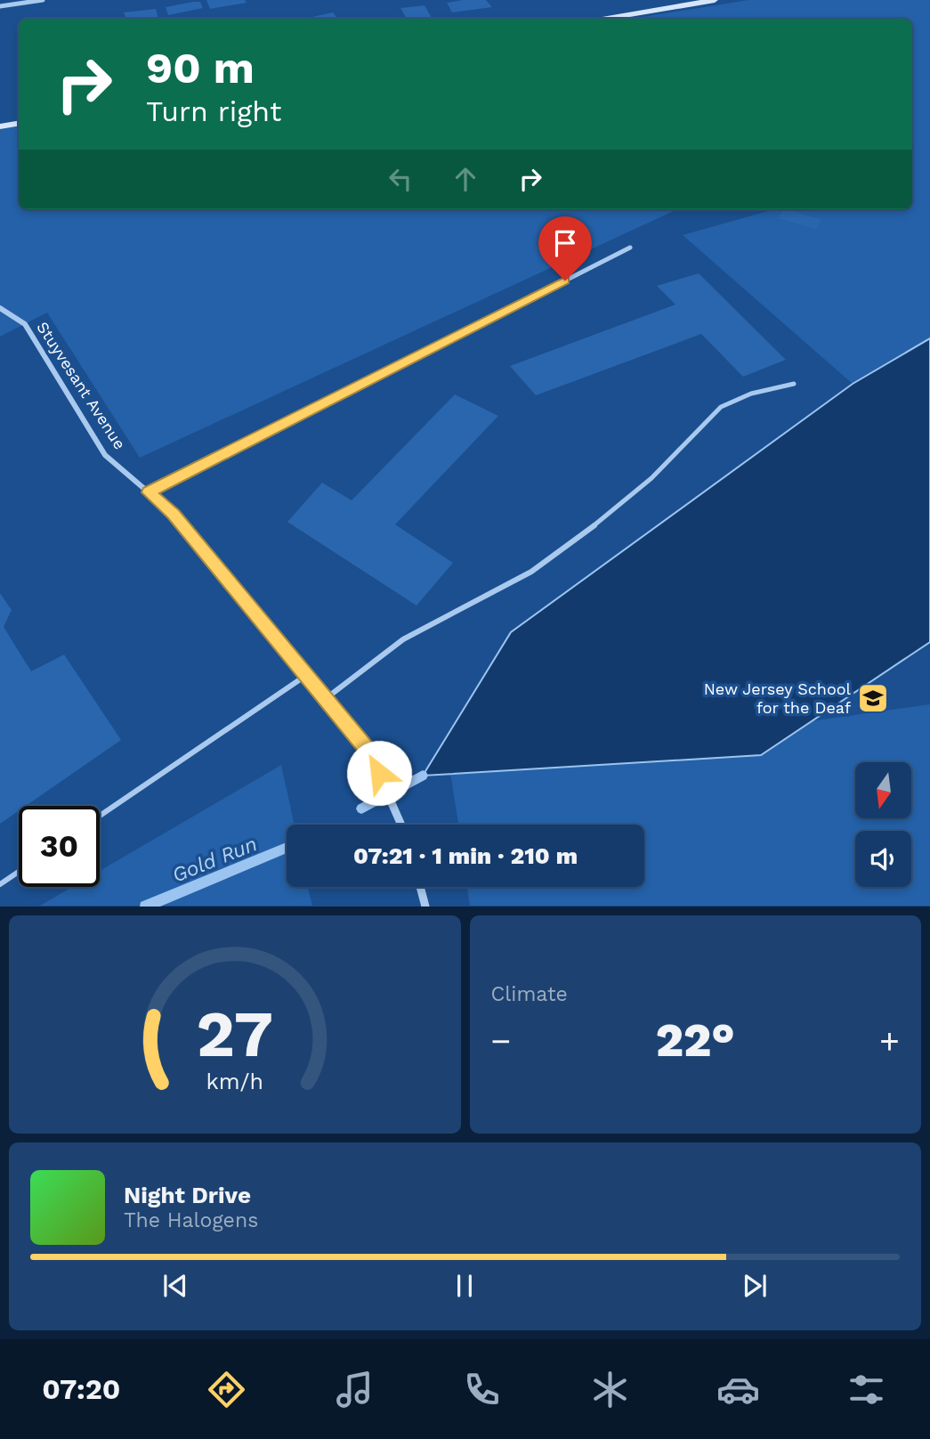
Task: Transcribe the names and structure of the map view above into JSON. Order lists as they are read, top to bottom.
{
  "streets": {
    "street": ["Stuyvesant Avenue"]
  },
  "water": ["Gold Run"],
  "places": {
    "school or university": ["New Jersey School for the Deaf"]
  },
  "north": "bottom",
  "page": {
    "turn": ["90 m", "Turn right"],
    "limit": "30",
    "trip": "07:21 · 1 min · 210 m",
    "tile": "Climate",
    "heat": ["−", "22°", "+"],
    "song": ["Night Drive", "The Halogens"],
    "tabs": "07:20",
    "gauge": ["27", "km/h"]
  }
}
